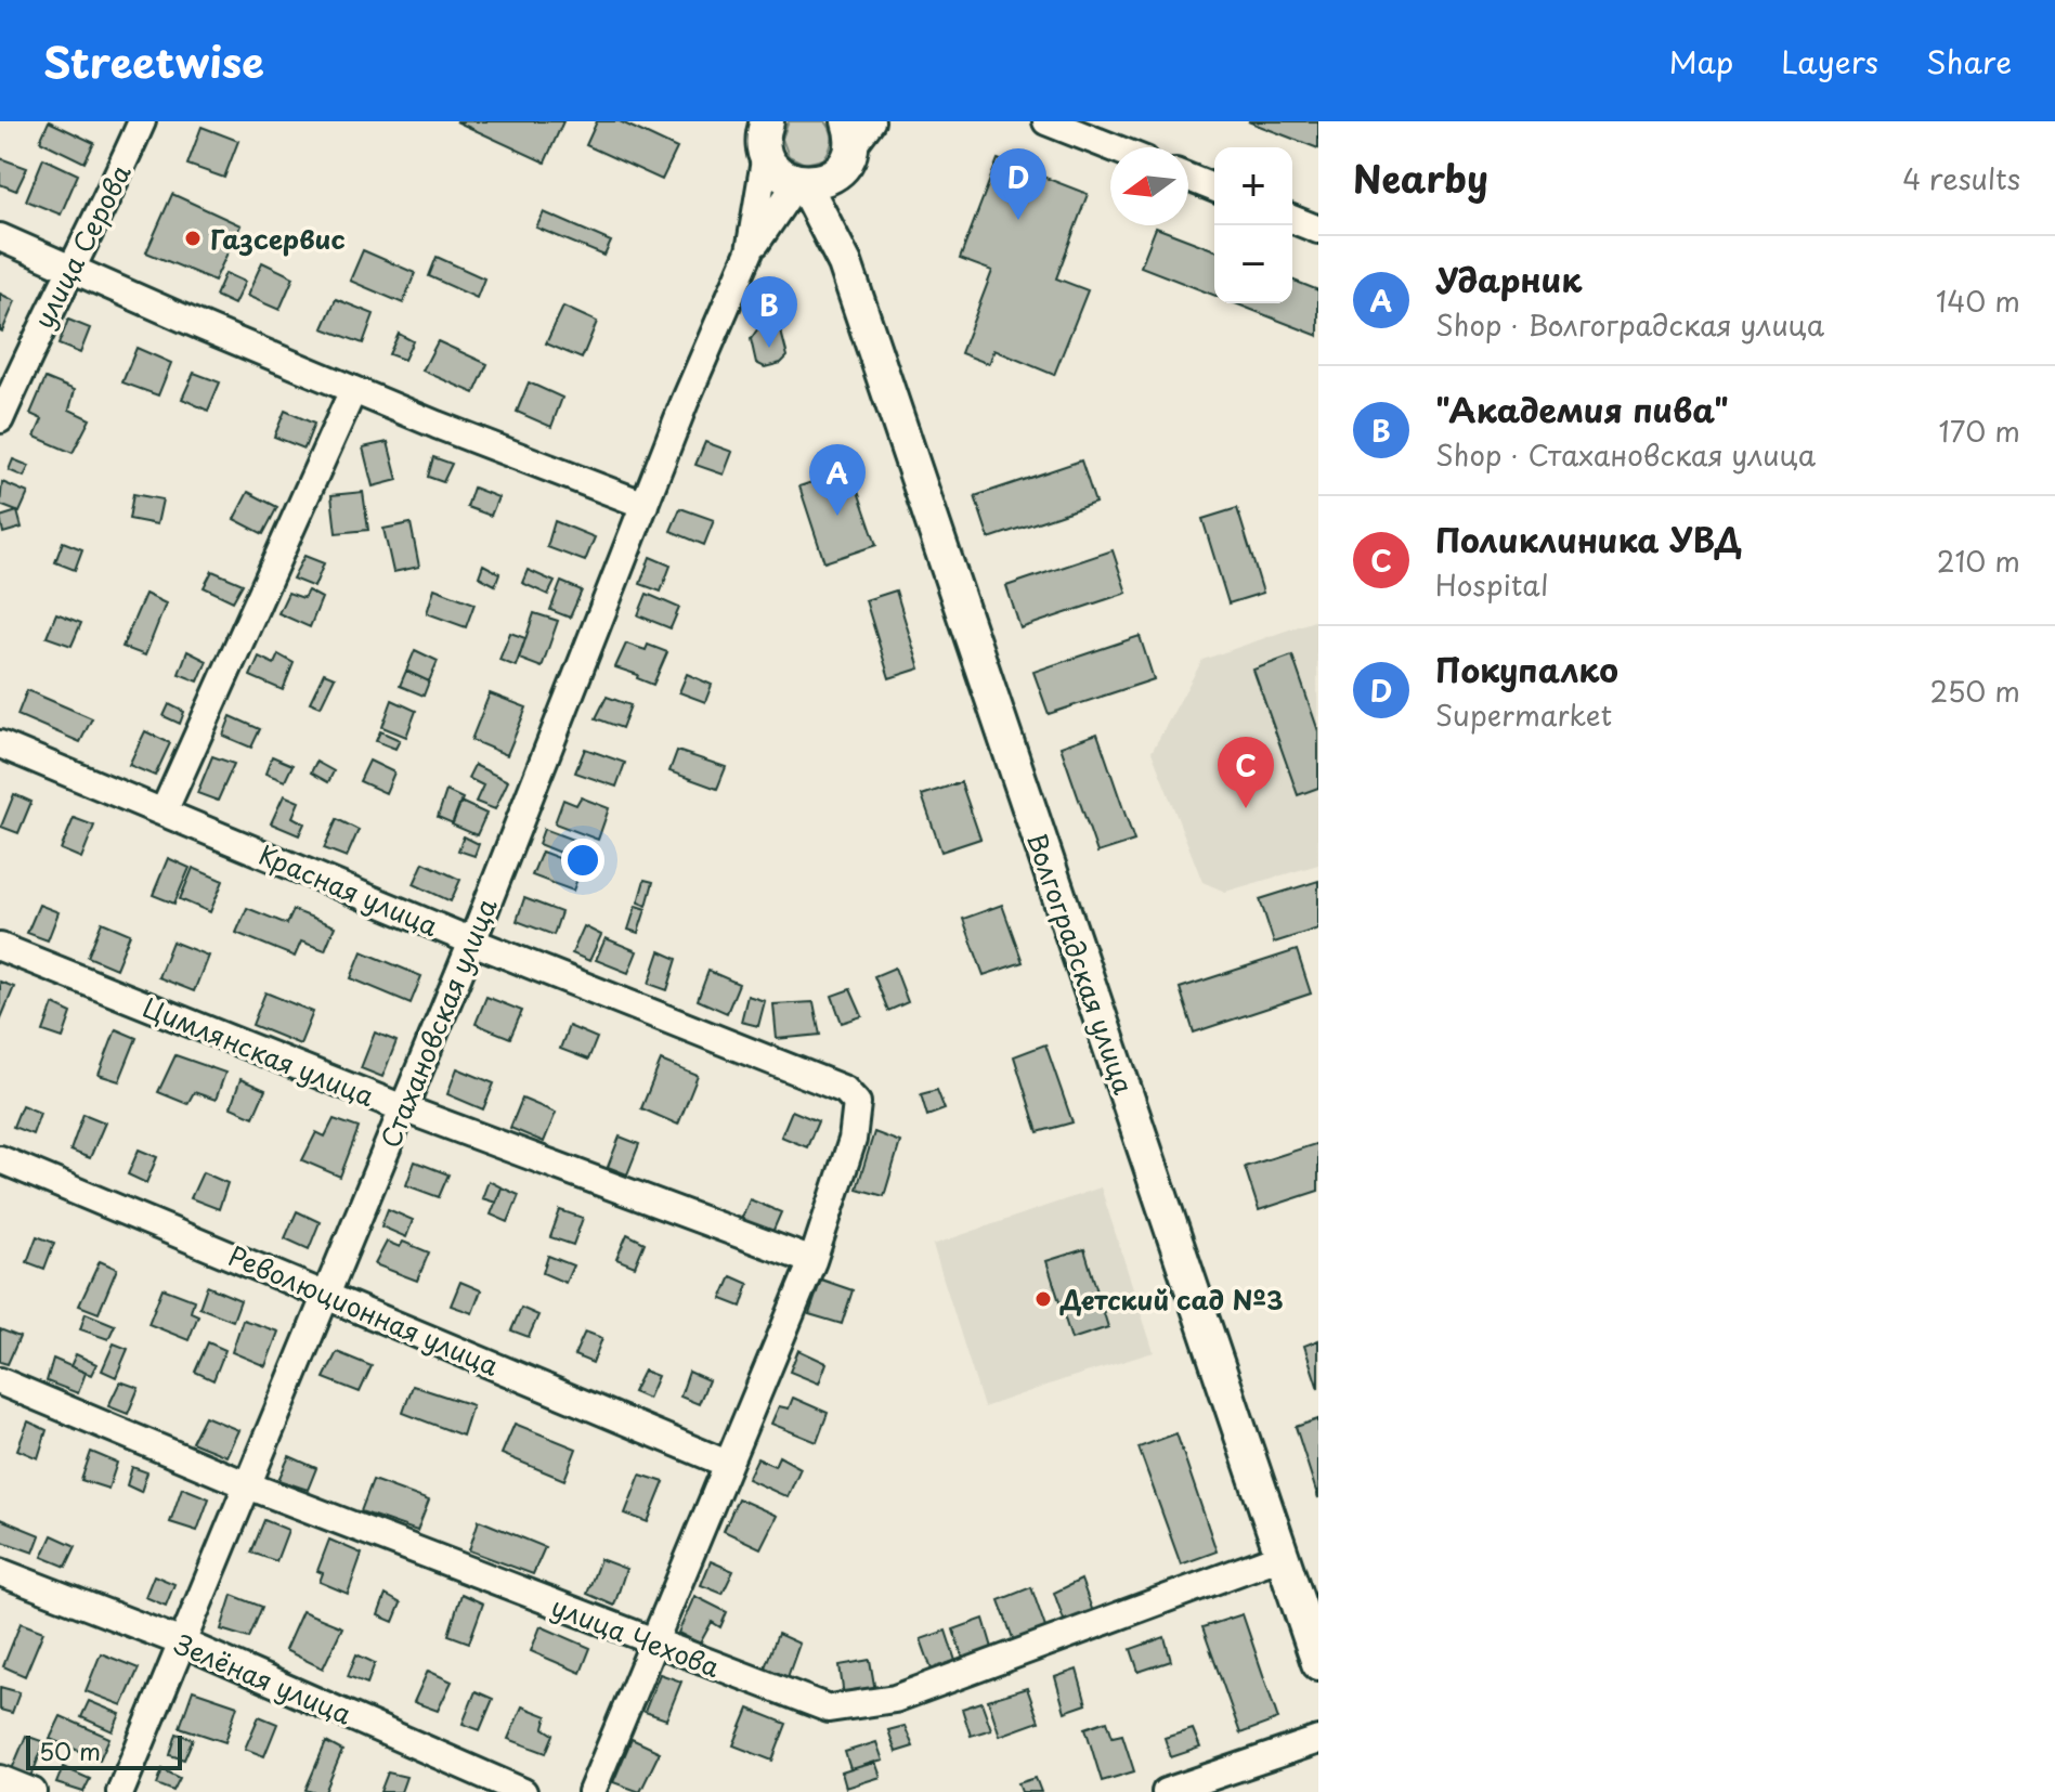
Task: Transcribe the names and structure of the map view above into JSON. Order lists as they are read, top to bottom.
{
  "streets": {
    "main road": ["Волгоградская улица"],
    "street": [
      "улица Серова",
      "Красная улица",
      "Стахановская улица",
      "Цимлянская улица",
      "Революционная улица",
      "улица Чехова",
      "Зелёная улица"
    ]
  },
  "crossings": [
    ["Красная улица", "Стахановская улица"],
    ["Красная улица", "Цимлянская улица"],
    ["Волгоградская улица", "Стахановская улица"],
    ["Волгоградская улица", "улица Чехова"],
    ["Стахановская улица", "Цимлянская улица"],
    ["Стахановская улица", "Революционная улица"],
    ["Стахановская улица", "улица Чехова"],
    ["Стахановская улица", "Зелёная улица"]
  ],
  "places": ["Газсервис", "Детский сад №3"],
  "scale_bar": "50 m",
  "north": "left",
  "page": {
    "header": "Streetwise",
    "nav": ["Map", "Layers", "Share"],
    "heading": ["Nearby", "4 results"],
    "map_buttons": ["+", "−"],
    "pins": [
      "D",
      "B",
      "A",
      "C"
    ],
    "list": [
      {
        "mark": "A",
        "name": "Ударник",
        "note": "Shop · Волгоградская улица",
        "value": "140 m"
      },
      {
        "mark": "B",
        "name": "\"Академия пива\"",
        "note": "Shop · Стахановская улица",
        "value": "170 m"
      },
      {
        "mark": "C",
        "name": "Поликлиника УВД",
        "note": "Hospital",
        "value": "210 m"
      },
      {
        "mark": "D",
        "name": "Покупалко",
        "note": "Supermarket",
        "value": "250 m"
      }
    ],
    "scale": "50 m"
  }
}
